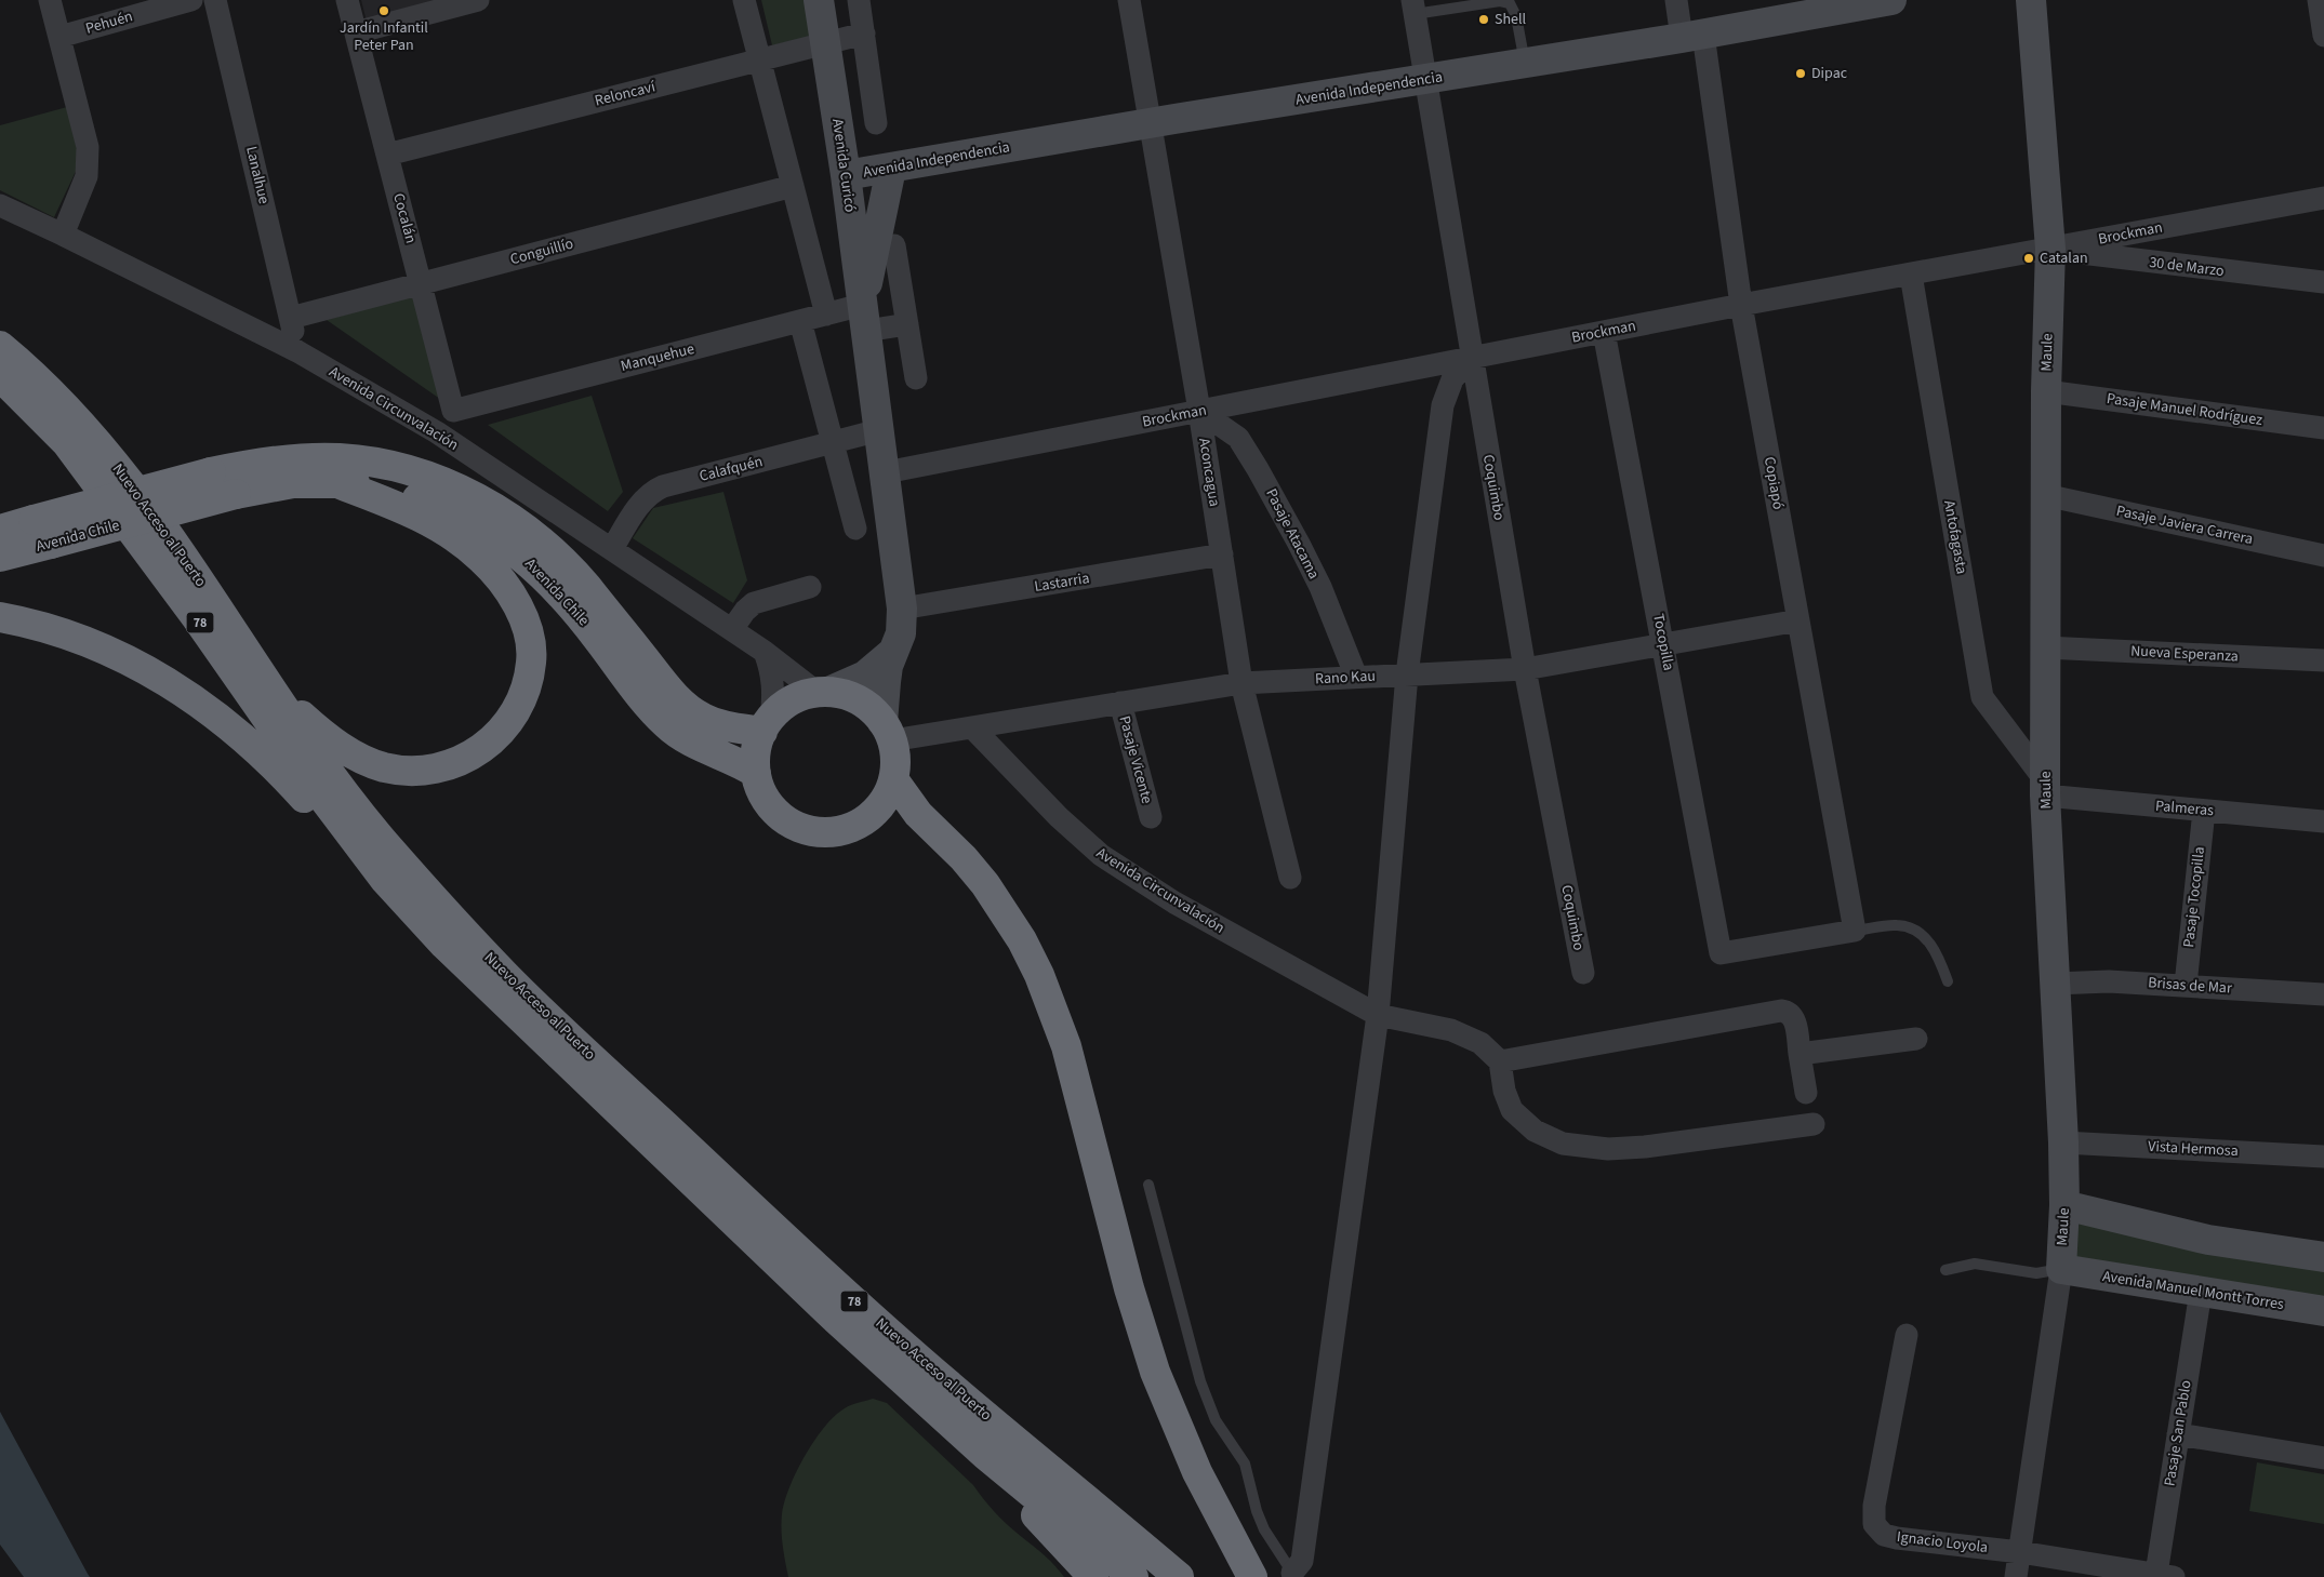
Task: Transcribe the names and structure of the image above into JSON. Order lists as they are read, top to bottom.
{
  "streets": {
    "highway": ["Nuevo Acceso al Puerto", "Avenida Chile", "78"],
    "main road": [
      "Avenida Independencia",
      "Avenida Curicó",
      "Maule",
      "Avenida Manuel Montt Torres"
    ],
    "street": [
      "Pehuén",
      "Reloncaví",
      "Lanalhue",
      "Cocalán",
      "Brockman",
      "Conguillío",
      "30 de Marzo",
      "Manquehue",
      "Avenida Circunvalación",
      "Pasaje Manuel Rodríguez",
      "Calafquén",
      "Aconcagua",
      "Copiapó",
      "Coquimbo",
      "Pasaje Javiera Carrera",
      "Pasaje Atacama",
      "Antofagasta",
      "Lastarria",
      "Tocopilla",
      "Nueva Esperanza",
      "Rano Kau",
      "Pasaje Vicente",
      "Palmeras",
      "Pasaje Tocopilla",
      "Brisas de Mar",
      "Vista Hermosa",
      "Pasaje San Pablo",
      "Ignacio Loyola"
    ]
  },
  "crossings": [
    ["Avenida Independencia", "Avenida Curicó"],
    ["Avenida Independencia", "Aconcagua"],
    ["Avenida Independencia", "Copiapó"],
    ["Avenida Independencia", "Coquimbo"],
    ["Reloncaví", "Avenida Curicó"],
    ["Reloncaví", "Cocalán"],
    ["Avenida Curicó", "Brockman"],
    ["Avenida Curicó", "Manquehue"],
    ["Avenida Curicó", "Avenida Circunvalación"],
    ["Avenida Curicó", "Calafquén"],
    ["Avenida Curicó", "Avenida Chile"],
    ["Avenida Curicó", "Lastarria"],
    ["Avenida Curicó", "Rano Kau"],
    ["Lanalhue", "Conguillío"],
    ["Lanalhue", "Avenida Circunvalación"],
    ["Cocalán", "Conguillío"],
    ["Cocalán", "Manquehue"],
    ["Brockman", "30 de Marzo"],
    ["Brockman", "Maule"],
    ["Brockman", "Aconcagua"],
    ["Brockman", "Copiapó"],
    ["Brockman", "Coquimbo"],
    ["Brockman", "Pasaje Atacama"],
    ["Brockman", "Antofagasta"],
    ["Brockman", "Tocopilla"],
    ["30 de Marzo", "Maule"],
    ["Maule", "Pasaje Manuel Rodríguez"],
    ["Maule", "Pasaje Javiera Carrera"],
    ["Maule", "Antofagasta"],
    ["Maule", "Nueva Esperanza"],
    ["Maule", "Palmeras"],
    ["Maule", "Brisas de Mar"],
    ["Maule", "Vista Hermosa"],
    ["Maule", "Avenida Manuel Montt Torres"],
    ["Maule", "Ignacio Loyola"],
    ["Avenida Circunvalación", "Calafquén"],
    ["Avenida Circunvalación", "Avenida Chile"],
    ["Avenida Circunvalación", "Rano Kau"],
    ["Aconcagua", "Pasaje Atacama"],
    ["Aconcagua", "Lastarria"],
    ["Aconcagua", "Rano Kau"],
    ["Copiapó", "Tocopilla"],
    ["Copiapó", "Rano Kau"],
    ["Coquimbo", "Rano Kau"],
    ["Pasaje Atacama", "Rano Kau"],
    ["Avenida Chile", "Rano Kau"],
    ["Antofagasta", "Palmeras"],
    ["Tocopilla", "Rano Kau"],
    ["Rano Kau", "Pasaje Vicente"],
    ["Palmeras", "Pasaje Tocopilla"],
    ["Pasaje Tocopilla", "Brisas de Mar"],
    ["Avenida Manuel Montt Torres", "Pasaje San Pablo"],
    ["Pasaje San Pablo", "Ignacio Loyola"]
  ],
  "places": [
    "Jardín Infantil Peter Pan",
    "Shell",
    "Dipac",
    "Catalan"
  ]
}
